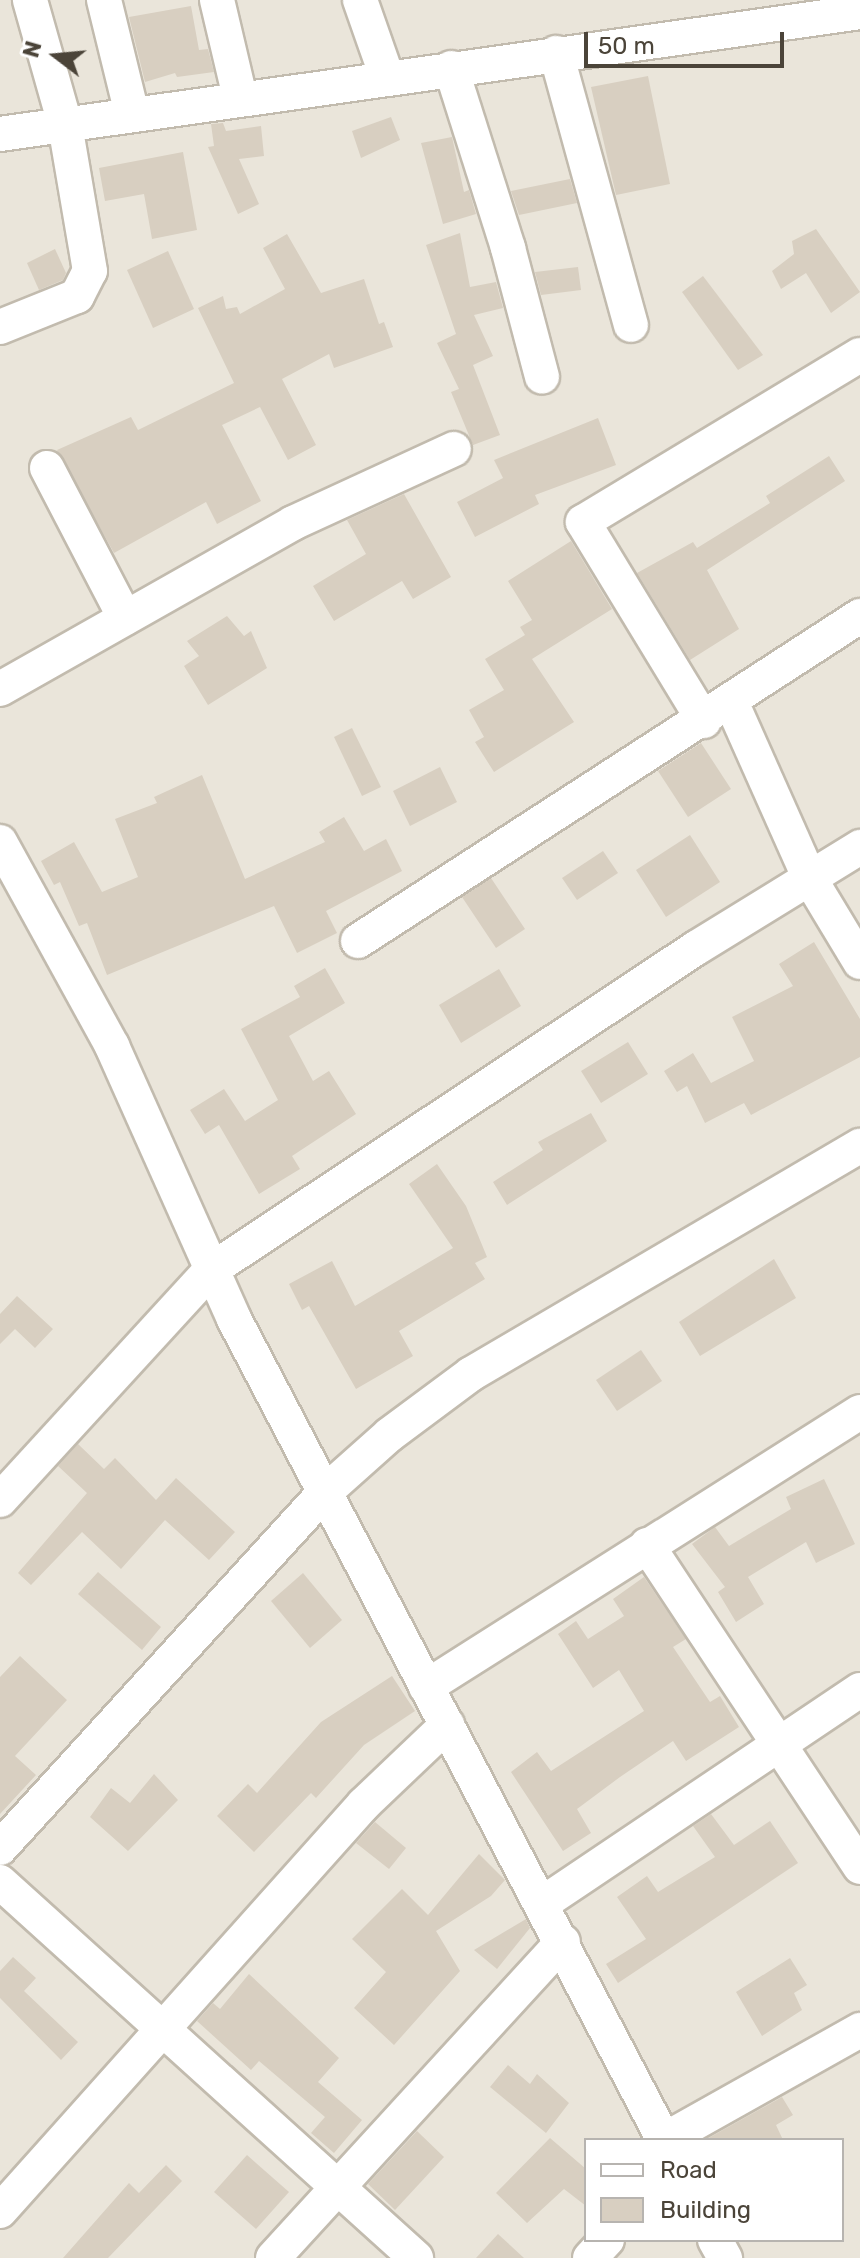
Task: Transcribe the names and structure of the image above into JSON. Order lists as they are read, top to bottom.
{
  "legend": ["Road", "Building"],
  "scale_bar": "50 m",
  "north": "left"
}
